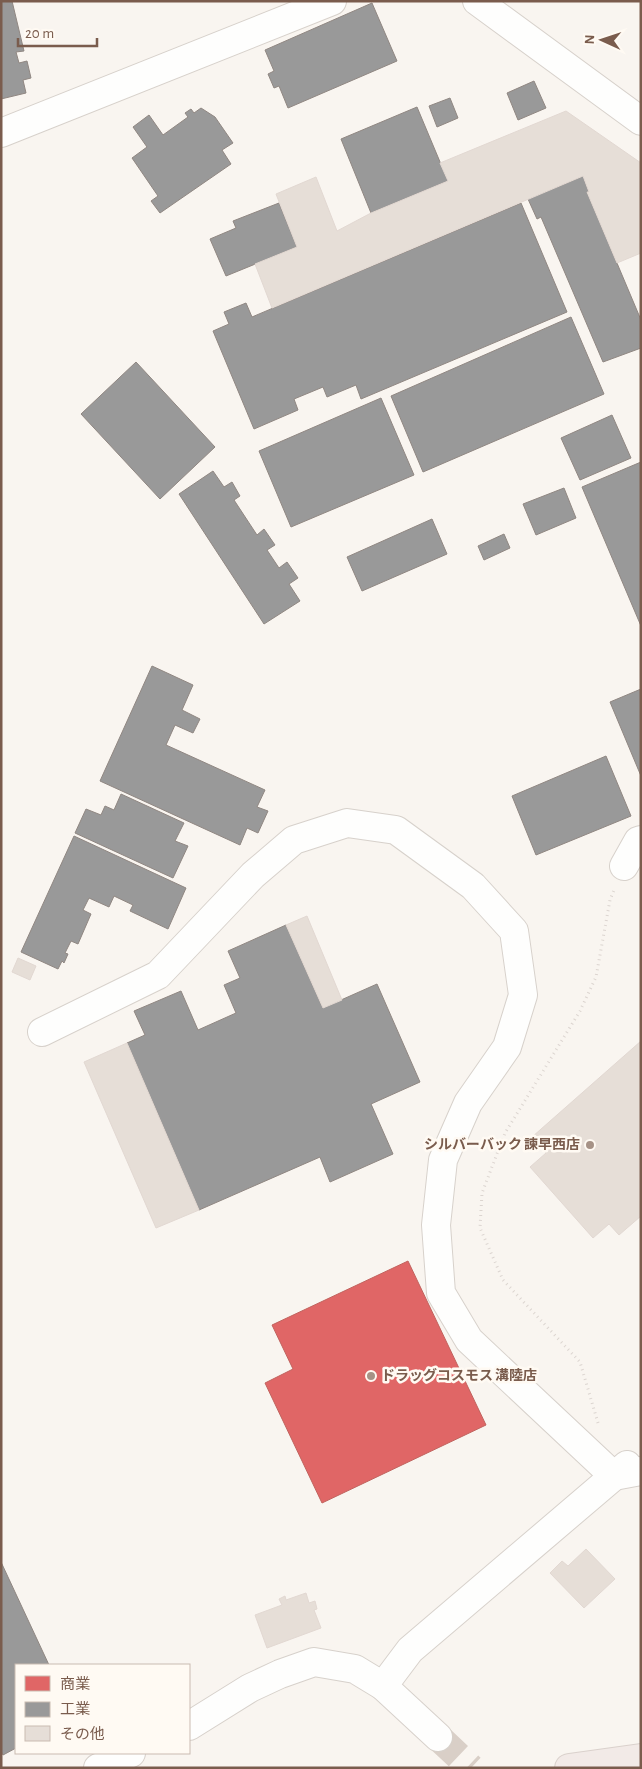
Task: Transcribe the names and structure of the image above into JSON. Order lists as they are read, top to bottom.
{
  "places": ["シルバーバック 諫早西店", "ドラッグコスモス 溝陸店"],
  "legend": ["商業", "工業", "その他"],
  "scale_bar": "20 m",
  "north": "left"
}
